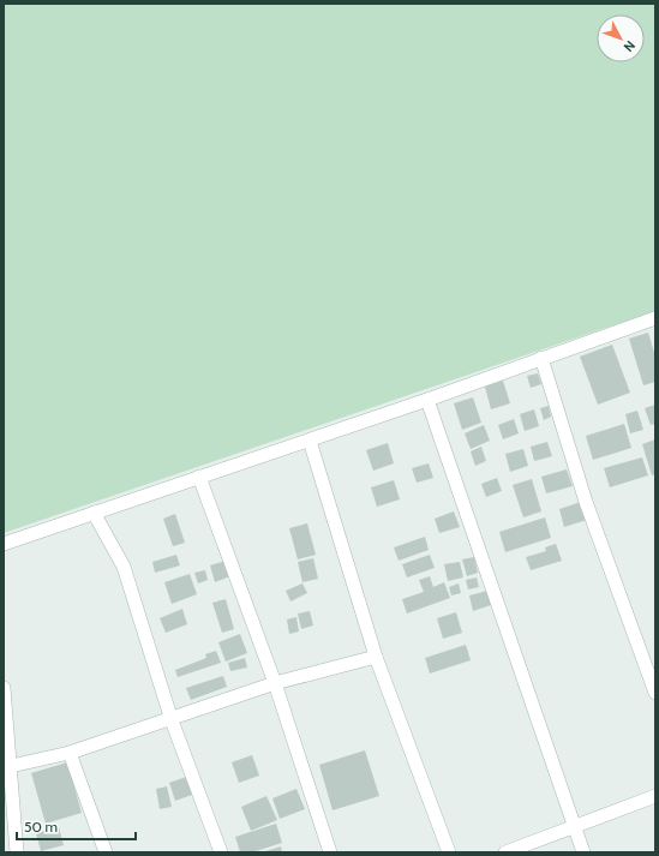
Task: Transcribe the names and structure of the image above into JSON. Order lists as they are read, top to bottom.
{
  "scale_bar": "50 m",
  "north": "bottom right"
}
